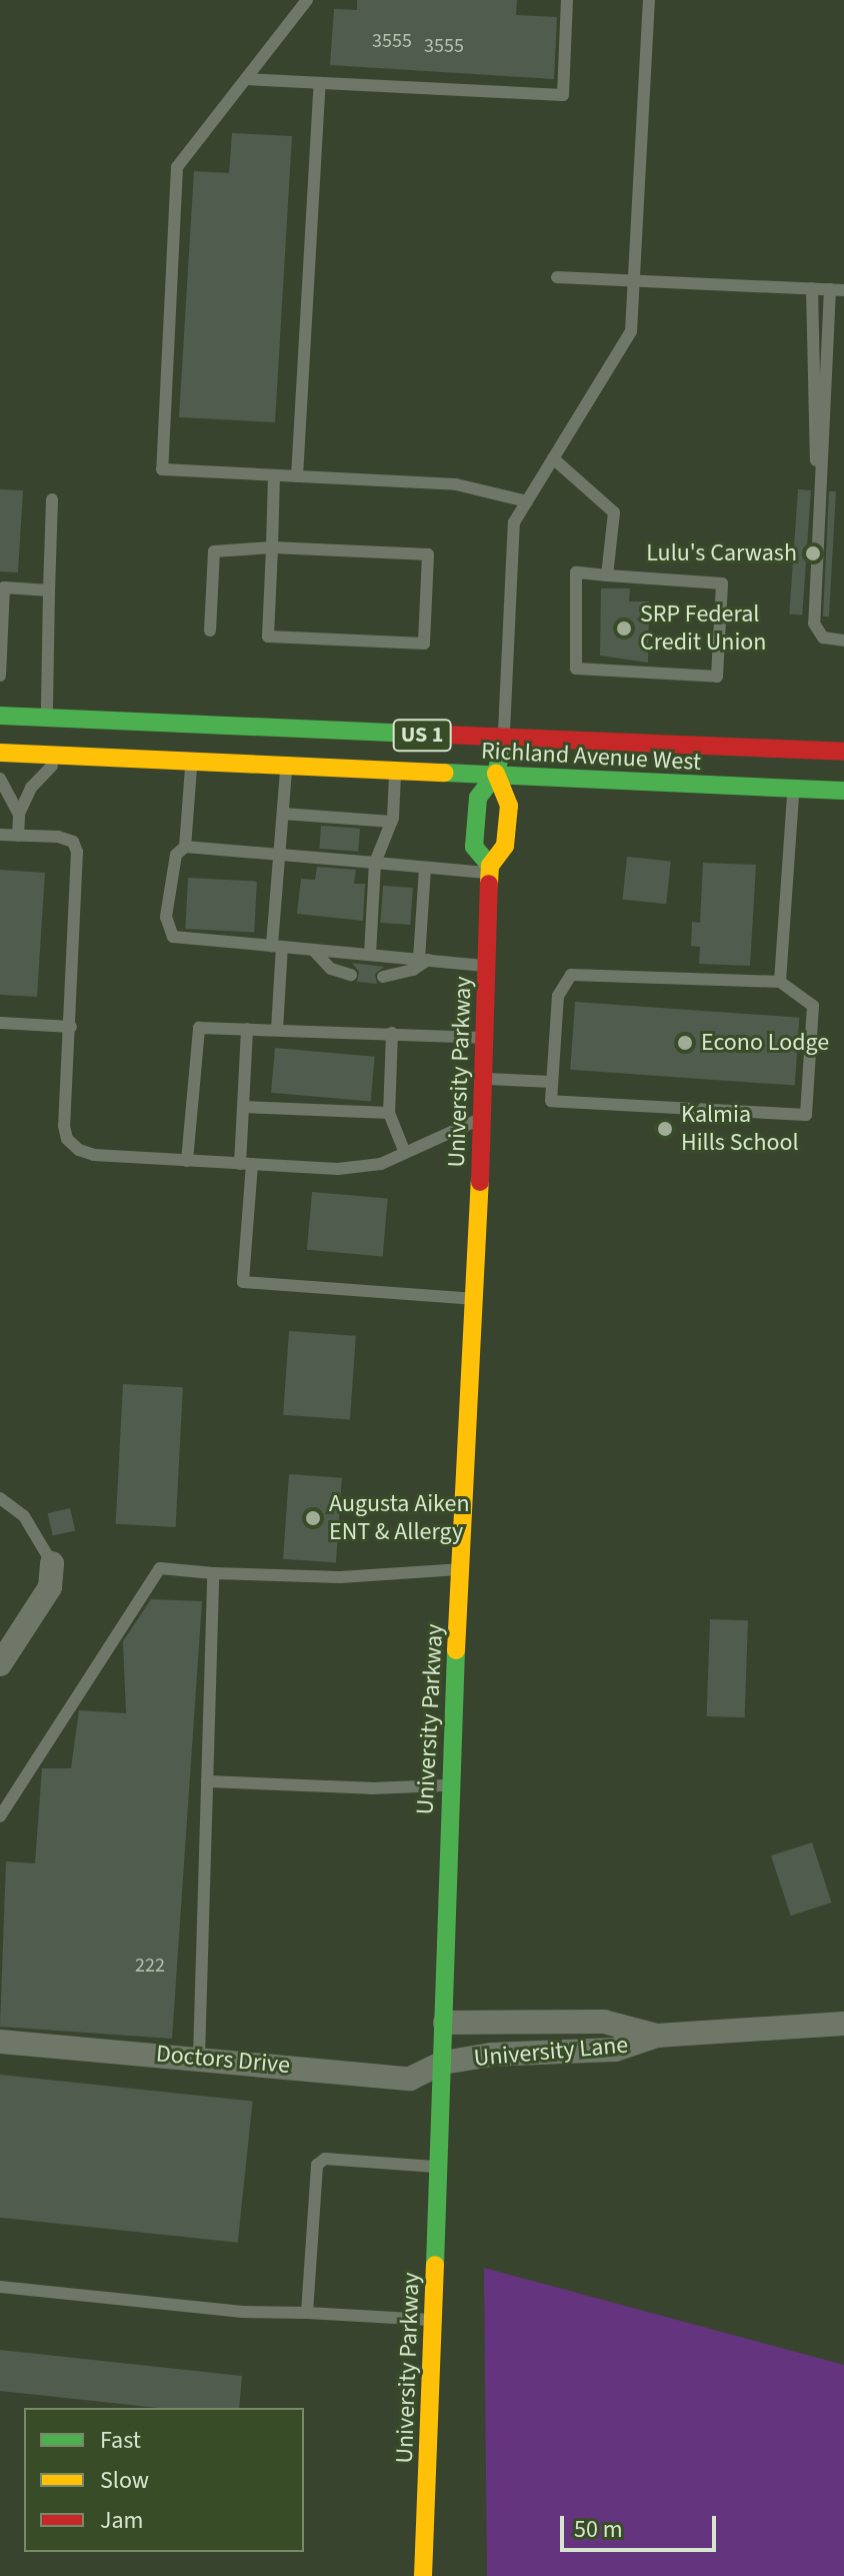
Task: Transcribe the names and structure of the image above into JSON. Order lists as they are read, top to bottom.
{
  "streets": {
    "street": [
      "US 1",
      "Richland Avenue West",
      "University Parkway",
      "University Lane",
      "Doctors Drive"
    ]
  },
  "crossings": [
    ["Richland Avenue West", "University Parkway"],
    ["University Parkway", "University Lane"],
    ["University Parkway", "Doctors Drive"],
    ["University Lane", "Doctors Drive"]
  ],
  "places": [
    "Lulu's Carwash",
    "SRP Federal Credit Union",
    "Econo Lodge",
    "Kalmia Hills School",
    "Augusta Aiken ENT & Allergy"
  ],
  "house_numbers": ["3555", "3555", "222"],
  "legend": ["Fast", "Slow", "Jam"],
  "scale_bar": "50 m"
}
